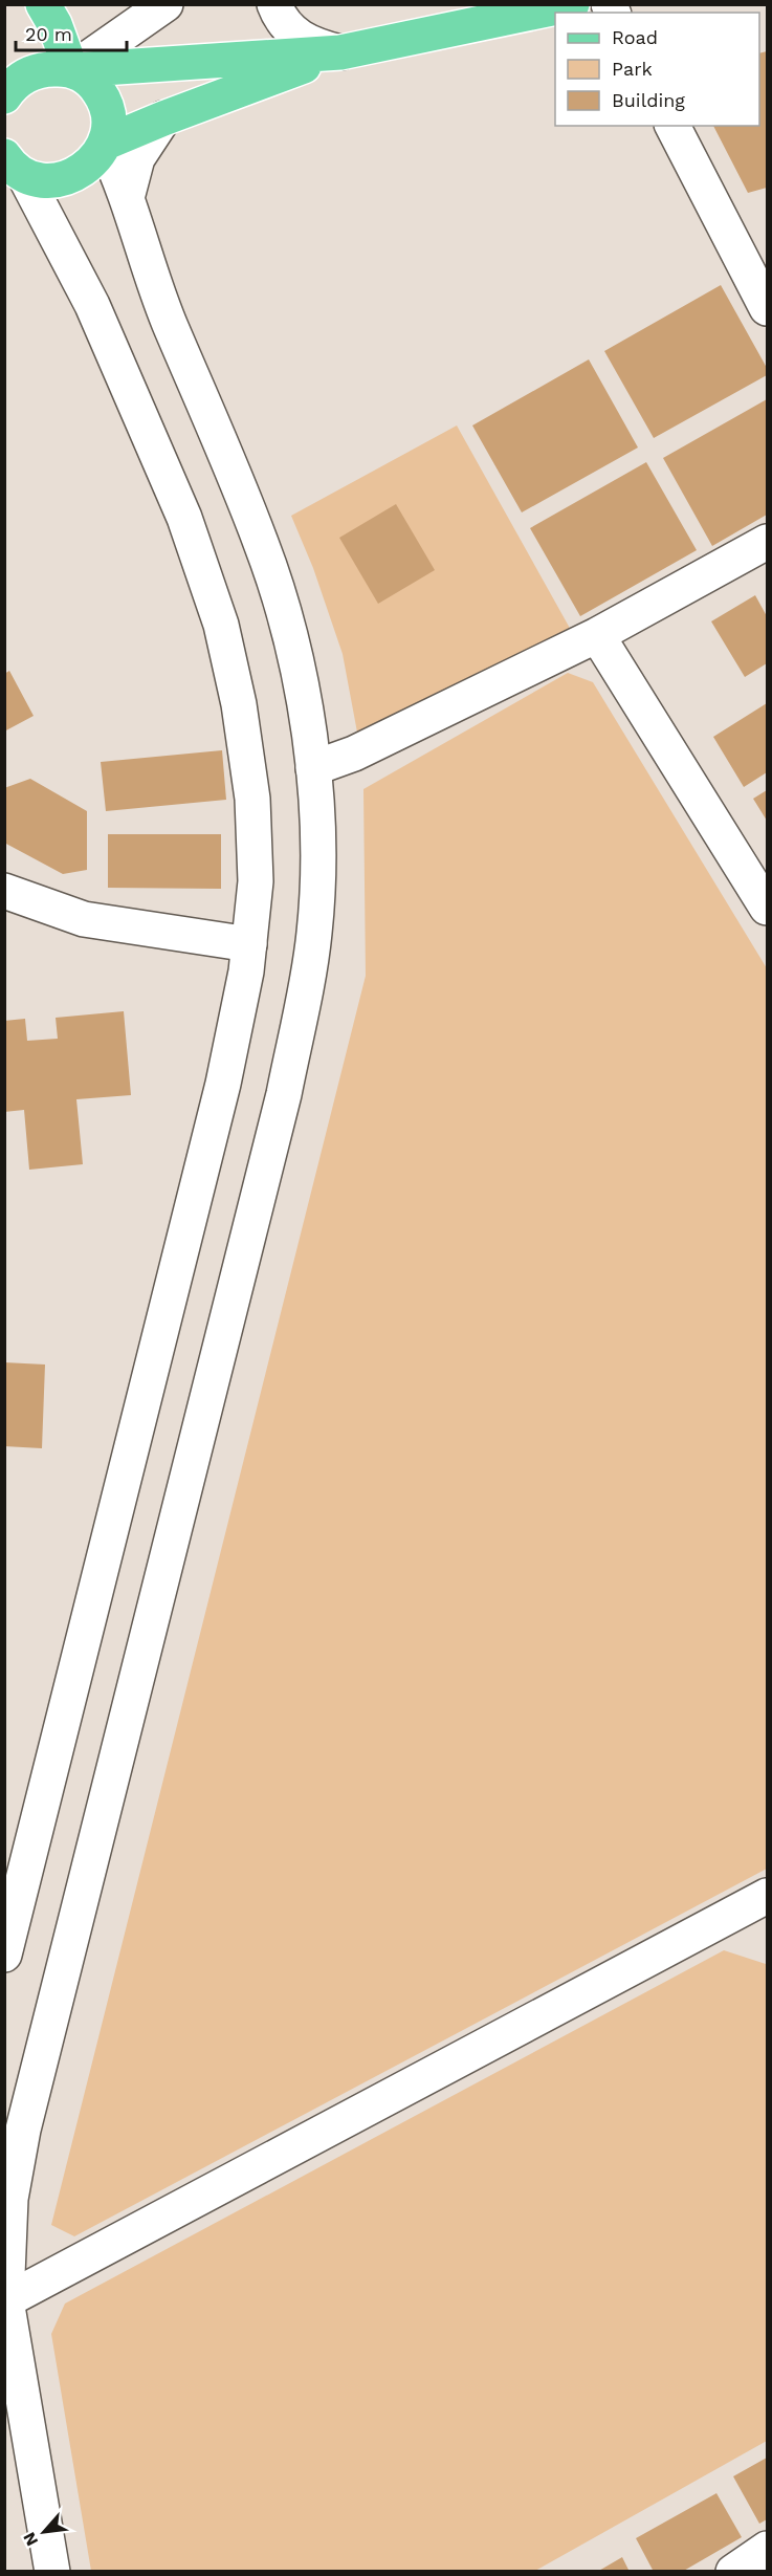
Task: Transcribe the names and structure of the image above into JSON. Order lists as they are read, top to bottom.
{
  "legend": ["Road", "Park", "Building"],
  "scale_bar": "20 m",
  "north": "bottom left"
}
